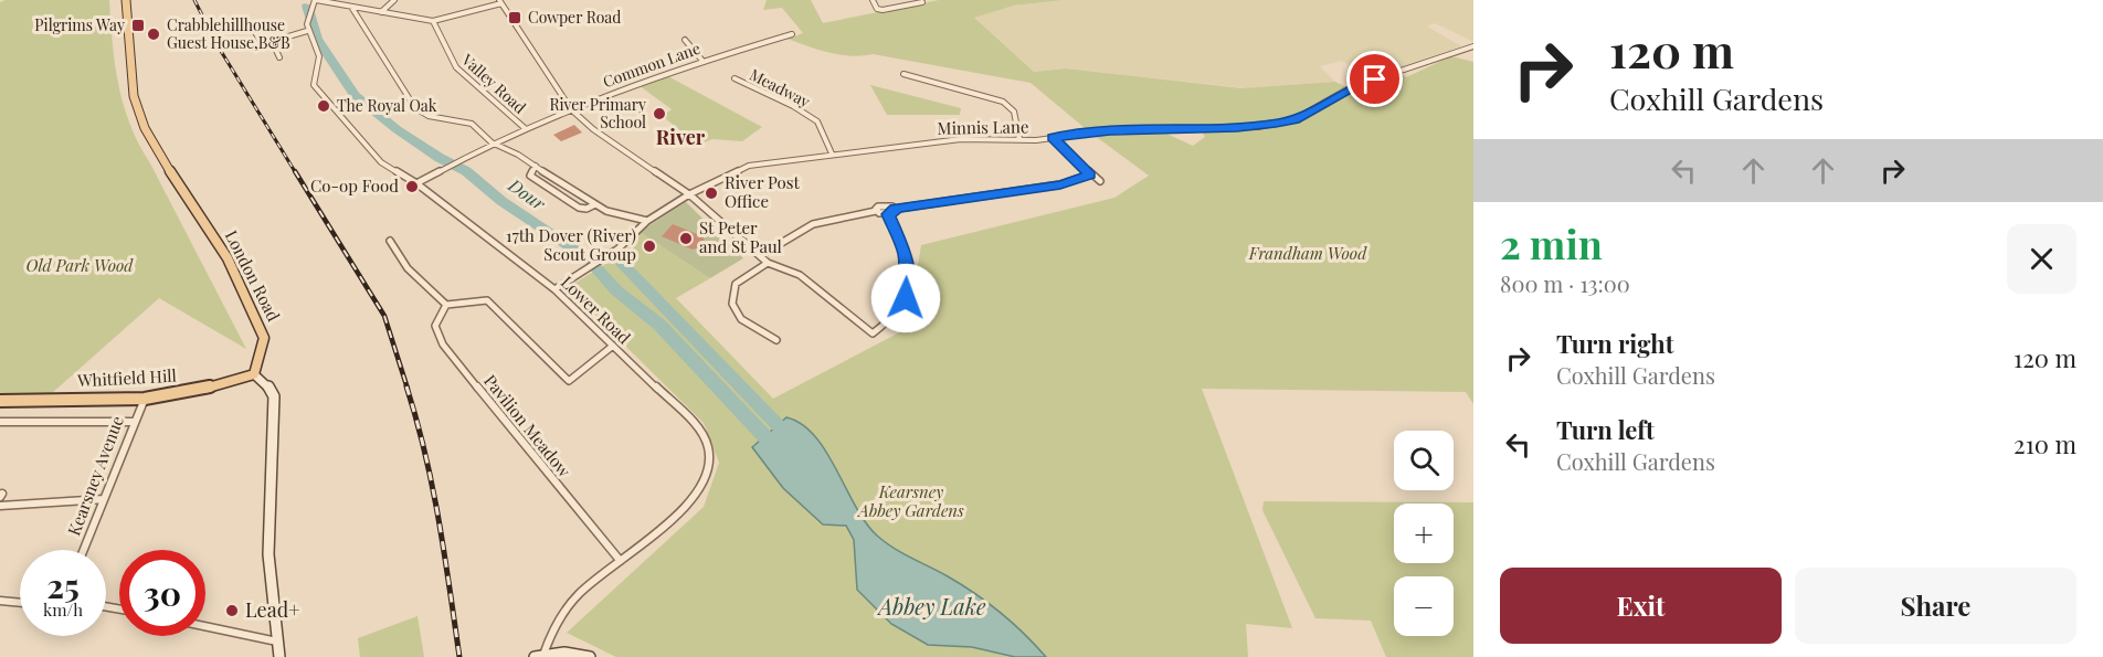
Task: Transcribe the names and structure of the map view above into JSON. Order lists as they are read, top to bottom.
{
  "streets": {
    "main road": ["London Road", "Whitfield Hill"],
    "street": [
      "Common Lane",
      "Valley Road",
      "Meadway",
      "Minnis Lane",
      "Lower Road",
      "Pavilion Meadow",
      "Kearsney Avenue"
    ]
  },
  "crossings": [
    ["Common Lane", "Valley Road"],
    ["Common Lane", "Lower Road"],
    ["Meadway", "Minnis Lane"],
    ["Minnis Lane", "Lower Road"],
    ["London Road", "Whitfield Hill"],
    ["Lower Road", "Pavilion Meadow"],
    ["Whitfield Hill", "Kearsney Avenue"]
  ],
  "districts": ["River"],
  "water": ["Dour", "Abbey Lake"],
  "parks": ["Frandham Wood", "Old Park Wood", "Kearsney Abbey Gardens"],
  "places": {
    "transit": ["Cowper Road", "Pilgrims Way"],
    "other": [
      "Crabblehillhouse Guest House,B&B",
      "The Royal Oak",
      "River Primary School",
      "Co-op Food",
      "River Post Office",
      "St Peter and St Paul",
      "17th Dover (River) Scout Group",
      "Lead+"
    ]
  },
  "page": {
    "turn": ["120 m", "Coxhill Gardens"],
    "heading": ["2 min", "800 m · 13:00"],
    "list": [
      {
        "name": "Turn right",
        "note": "Coxhill Gardens",
        "value": "120 m"
      },
      {
        "name": "Turn left",
        "note": "Coxhill Gardens",
        "value": "210 m"
      }
    ],
    "map_buttons": ["+", "−"],
    "speed": "25 km/h",
    "limit": "30",
    "buttons": ["Exit", "Share"]
  }
}
